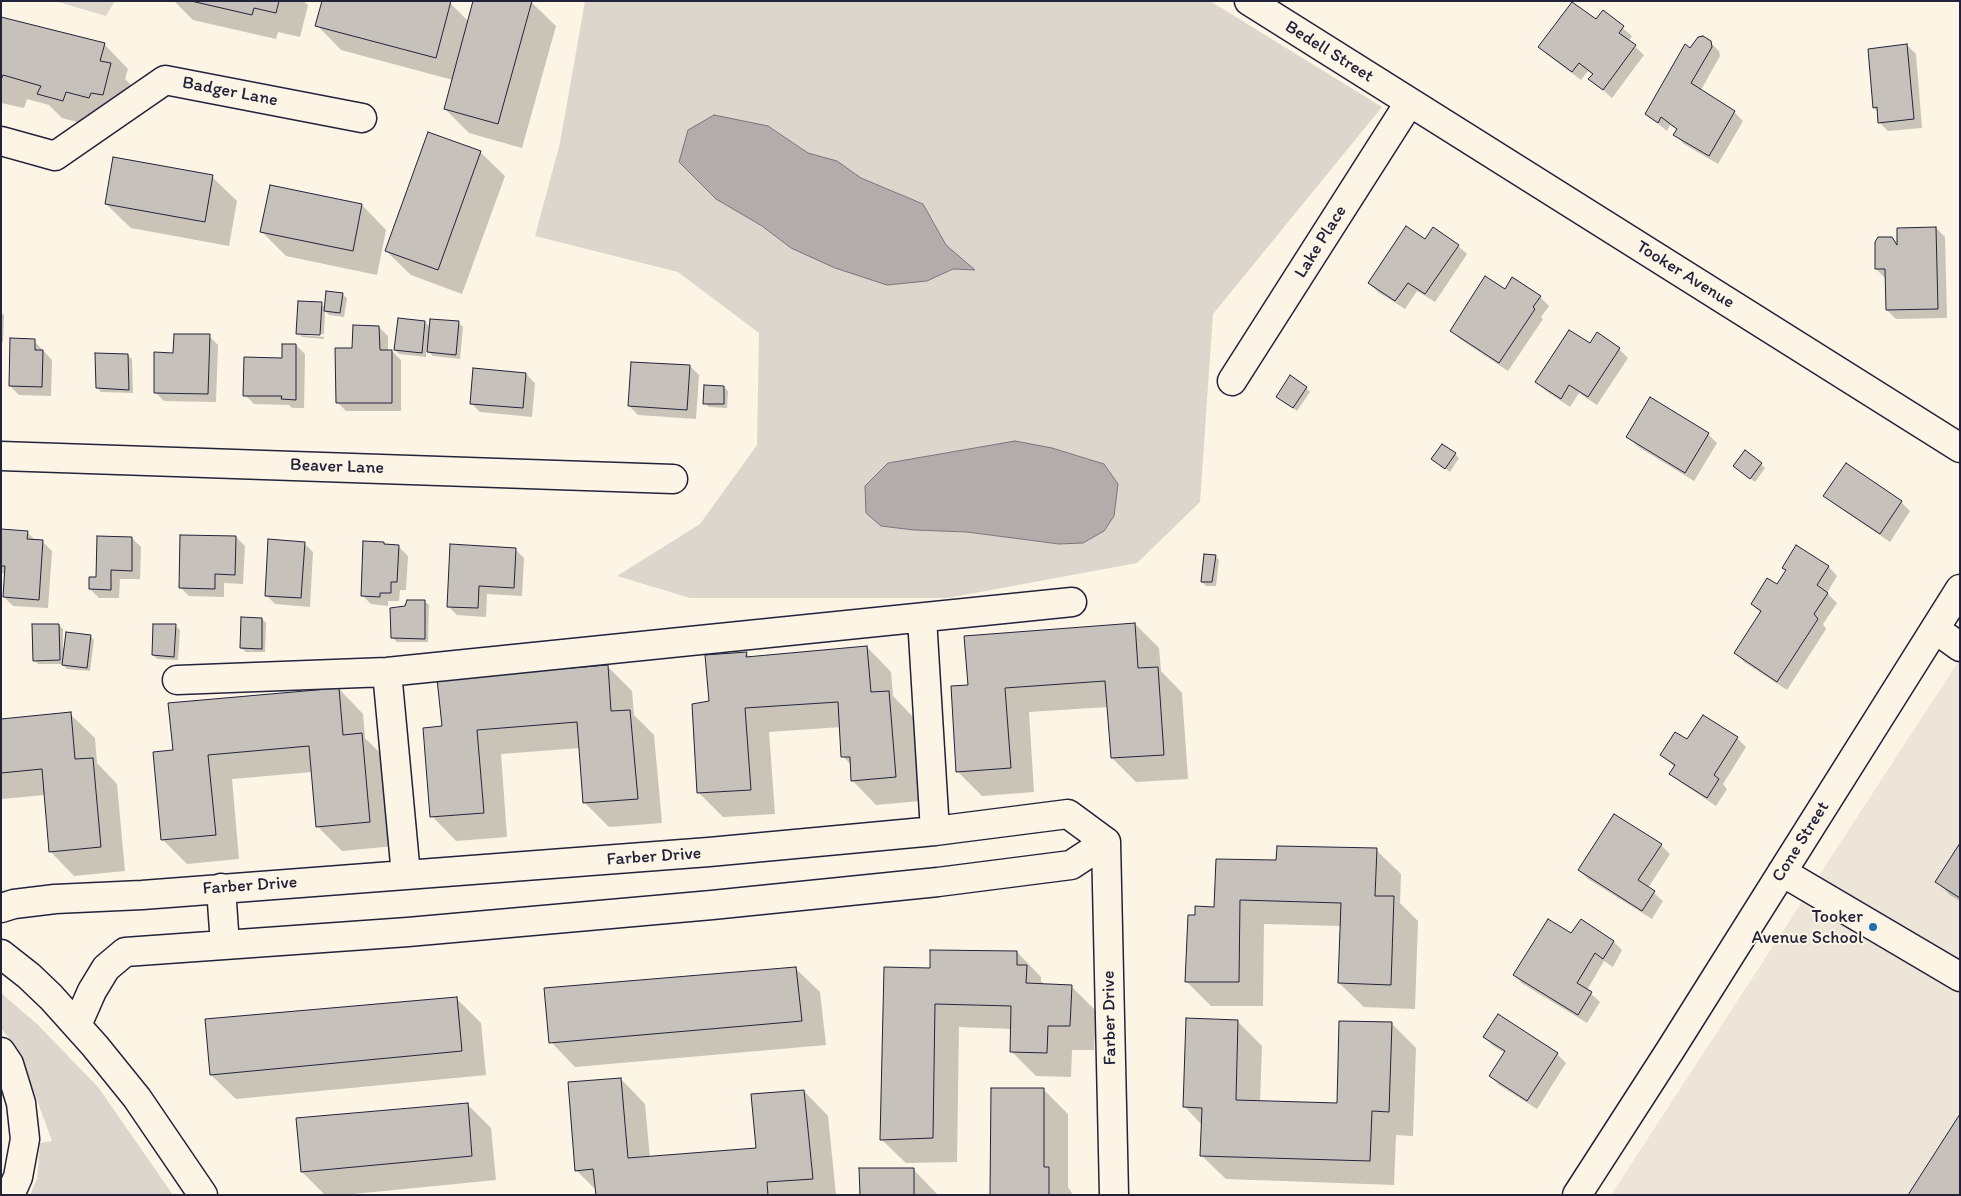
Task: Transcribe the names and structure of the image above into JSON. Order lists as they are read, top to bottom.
{
  "streets": {
    "street": [
      "Bedell Street",
      "Badger Lane",
      "Lake Place",
      "Tooker Avenue",
      "Beaver Lane",
      "Cone Street",
      "Farber Drive"
    ]
  },
  "crossings": [
    ["Bedell Street", "Lake Place"],
    ["Bedell Street", "Tooker Avenue"],
    ["Lake Place", "Tooker Avenue"]
  ],
  "places": ["Tooker Avenue School"]
}
